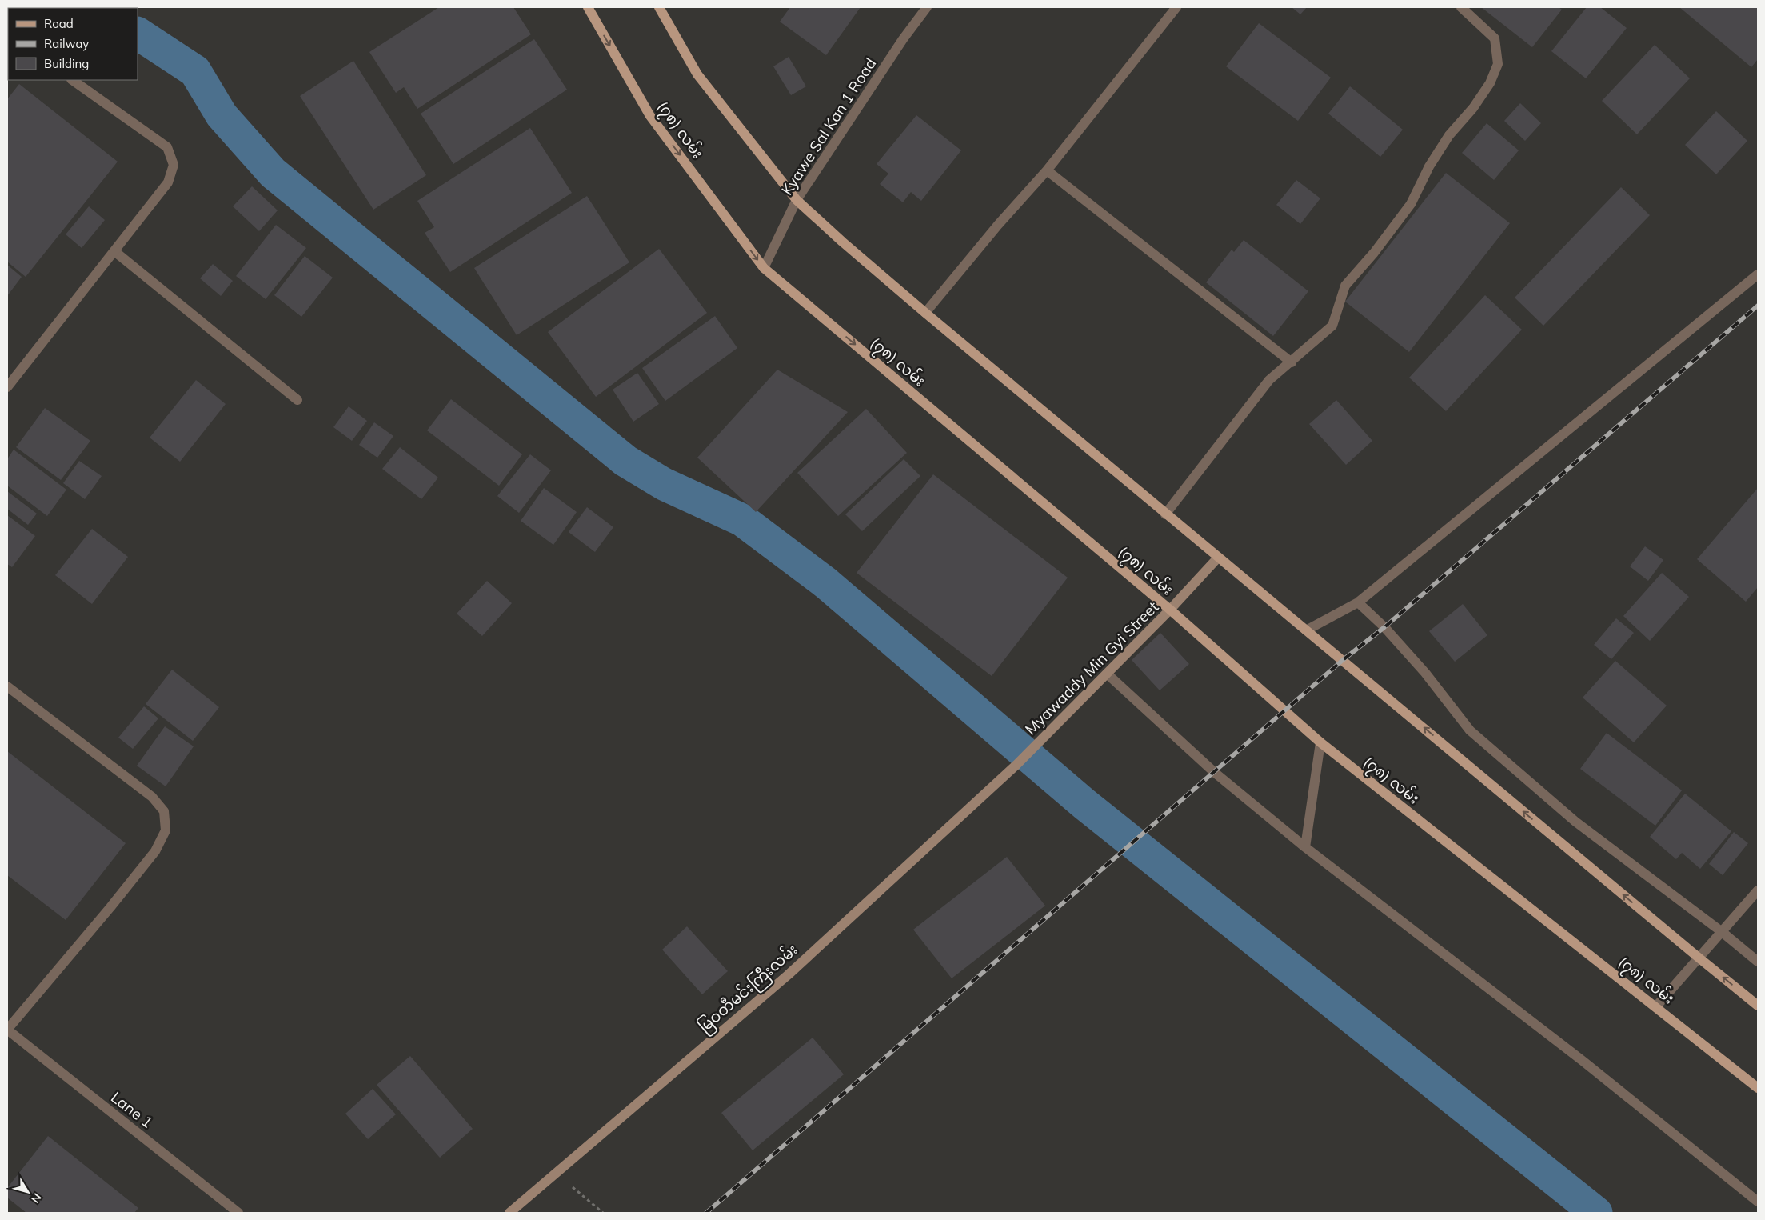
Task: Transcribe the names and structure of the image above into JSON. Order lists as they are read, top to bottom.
{
  "streets": {
    "main road": ["(၇၈) လမ်း", "Myawaddy Min Gyi Street", "မြဝတီမင်းကြီးလမ်း"],
    "street": ["Kyawe Sal Kan 1 Road", "Lane 1"]
  },
  "crossings": [
    ["Kyawe Sal Kan 1 Road", "(၇၈) လမ်း"],
    ["(၇၈) လမ်း", "Myawaddy Min Gyi Street"],
    ["Myawaddy Min Gyi Street", "မြဝတီမင်းကြီးလမ်း"]
  ],
  "legend": ["Road", "Railway", "Building"],
  "north": "bottom right"
}
